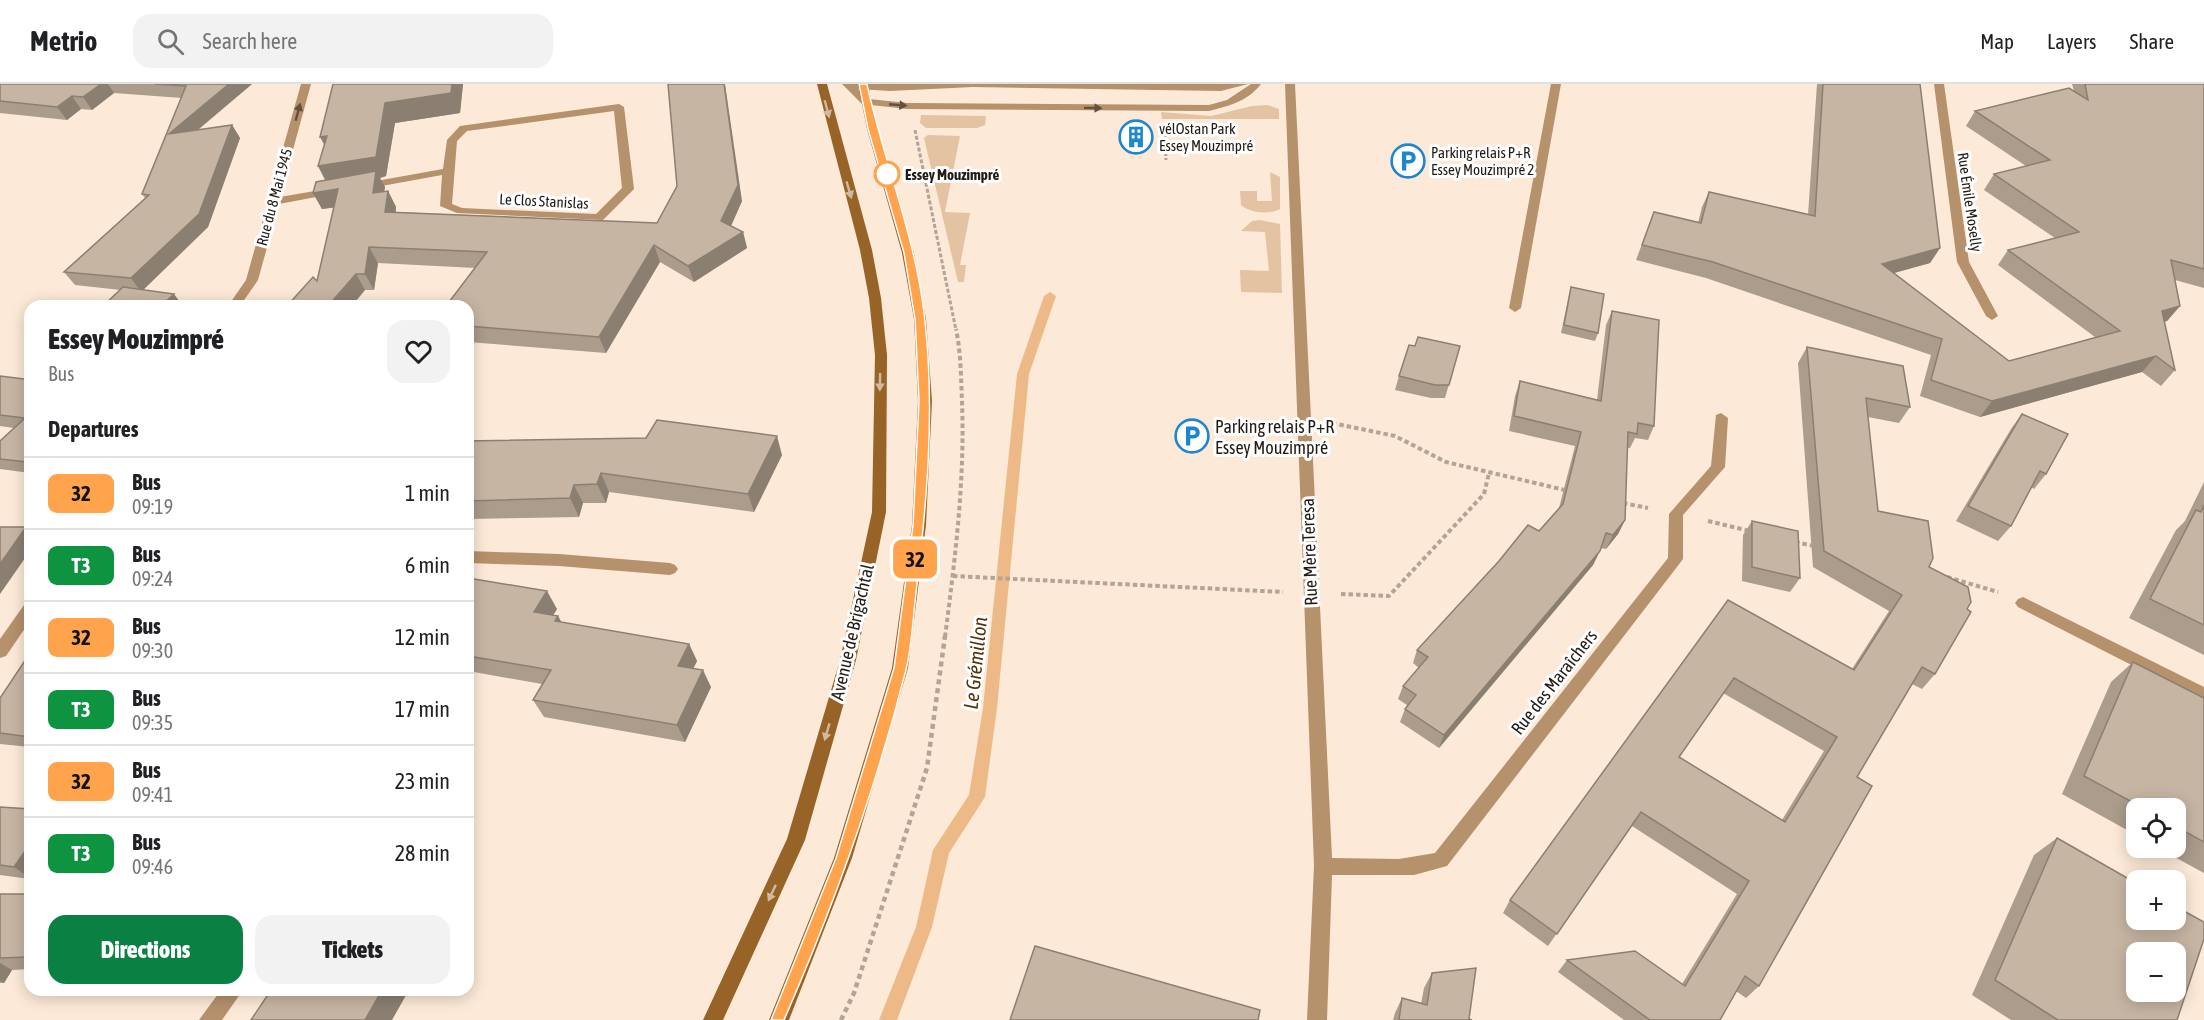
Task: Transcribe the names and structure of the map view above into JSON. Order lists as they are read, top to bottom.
{
  "streets": {
    "main road": ["Avenue de Brigachtal"],
    "street": [
      "Rue du 8 Mai 1945",
      "Le Clos Stanislas",
      "Rue Émile Moselly",
      "Rue Mère Teresa",
      "Rue des Maraîchers"
    ]
  },
  "crossings": [
    ["Rue Mère Teresa", "Rue des Maraîchers"]
  ],
  "one_way": ["Rue du 8 Mai 1945"],
  "water": ["Le Grémillon"],
  "places": {
    "building": ["vélOstan Park Essey Mouzimpré"],
    "parking": ["Parking relais P+R Essey Mouzimpré 2", "Parking relais P+R Essey Mouzimpré"],
    "other": ["Essey Mouzimpré"]
  },
  "lines": ["bus line 32"],
  "page": {
    "header": "Metrio",
    "search": "Search here",
    "nav": ["Map", "Layers", "Share"],
    "on_map": "32",
    "heading": [
      ["Essey Mouzimpré", "Bus"],
      "Departures"
    ],
    "list": [
      {
        "mark": "32",
        "name": "Bus",
        "note": "09:19",
        "value": "1 min"
      },
      {
        "mark": "T3",
        "name": "Bus",
        "note": "09:24",
        "value": "6 min"
      },
      {
        "mark": "32",
        "name": "Bus",
        "note": "09:30",
        "value": "12 min"
      },
      {
        "mark": "T3",
        "name": "Bus",
        "note": "09:35",
        "value": "17 min"
      },
      {
        "mark": "32",
        "name": "Bus",
        "note": "09:41",
        "value": "23 min"
      },
      {
        "mark": "T3",
        "name": "Bus",
        "note": "09:46",
        "value": "28 min"
      }
    ],
    "map_buttons": ["+", "−"],
    "buttons": ["Directions", "Tickets"]
  }
}
